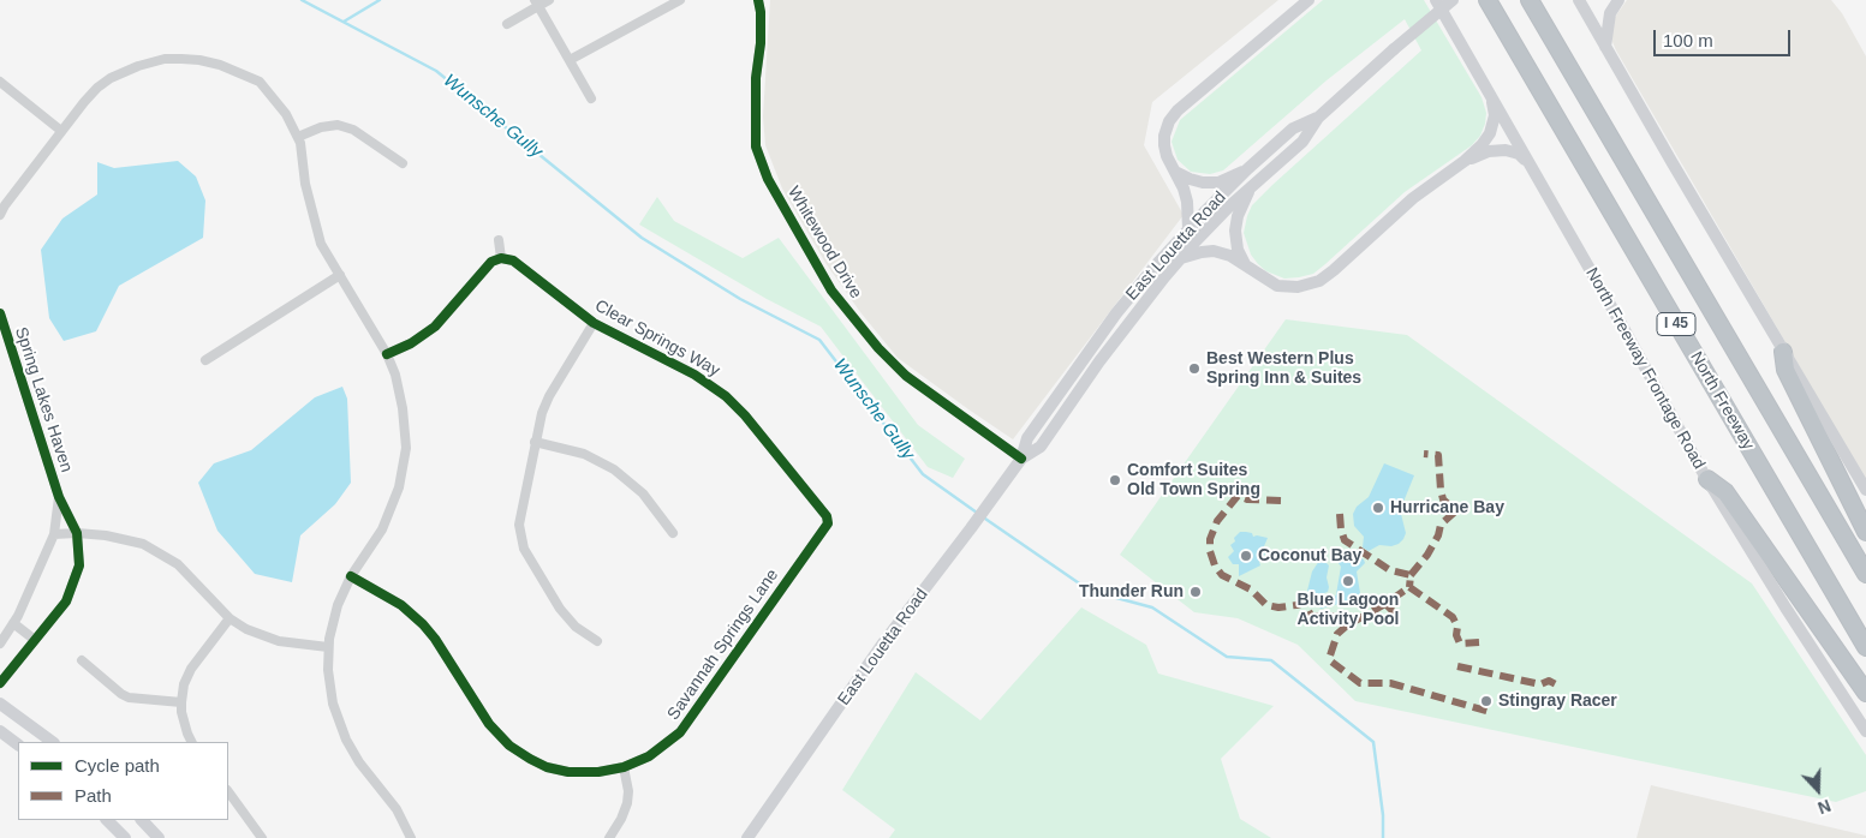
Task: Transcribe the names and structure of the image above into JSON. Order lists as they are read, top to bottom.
{
  "streets": {
    "highway": ["I 45", "North Freeway"],
    "main road": ["East Louetta Road", "North Freeway Frontage Road"],
    "street": [
      "Whitewood Drive",
      "Clear Springs Way",
      "Spring Lakes Haven",
      "Savannah Springs Lane"
    ]
  },
  "crossings": [
    ["Whitewood Drive", "East Louetta Road"],
    ["Clear Springs Way", "Savannah Springs Lane"]
  ],
  "water": ["Wunsche Gully"],
  "places": [
    "Best Western Plus Spring Inn & Suites",
    "Comfort Suites Old Town Spring",
    "Hurricane Bay",
    "Coconut Bay",
    "Blue Lagoon Activity Pool",
    "Thunder Run",
    "Stingray Racer"
  ],
  "legend": ["Cycle path", "Path"],
  "scale_bar": "100 m",
  "north": "bottom"
}
